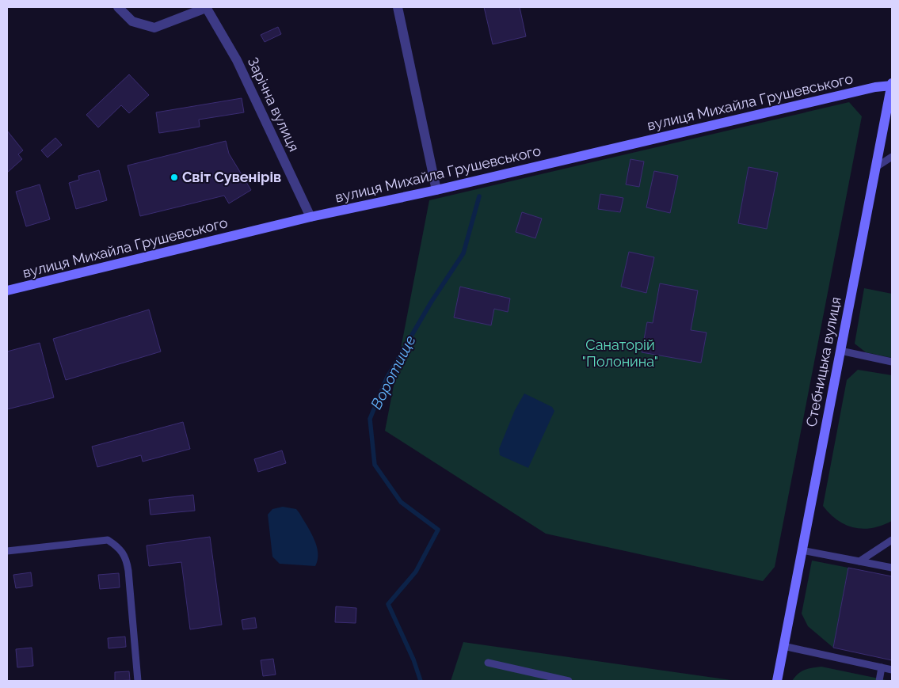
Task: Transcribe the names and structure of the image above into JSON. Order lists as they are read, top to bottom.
{
  "streets": {
    "street": ["вулиця Михайла Грушевського", "Зарічна вулиця", "Стебницька вулиця"]
  },
  "crossings": [
    ["вулиця Михайла Грушевського", "Зарічна вулиця"],
    ["вулиця Михайла Грушевського", "Стебницька вулиця"]
  ],
  "water": ["Воротище"],
  "parks": ["Санаторій \"Полонина\""],
  "places": ["Світ Сувенірів"]
}
